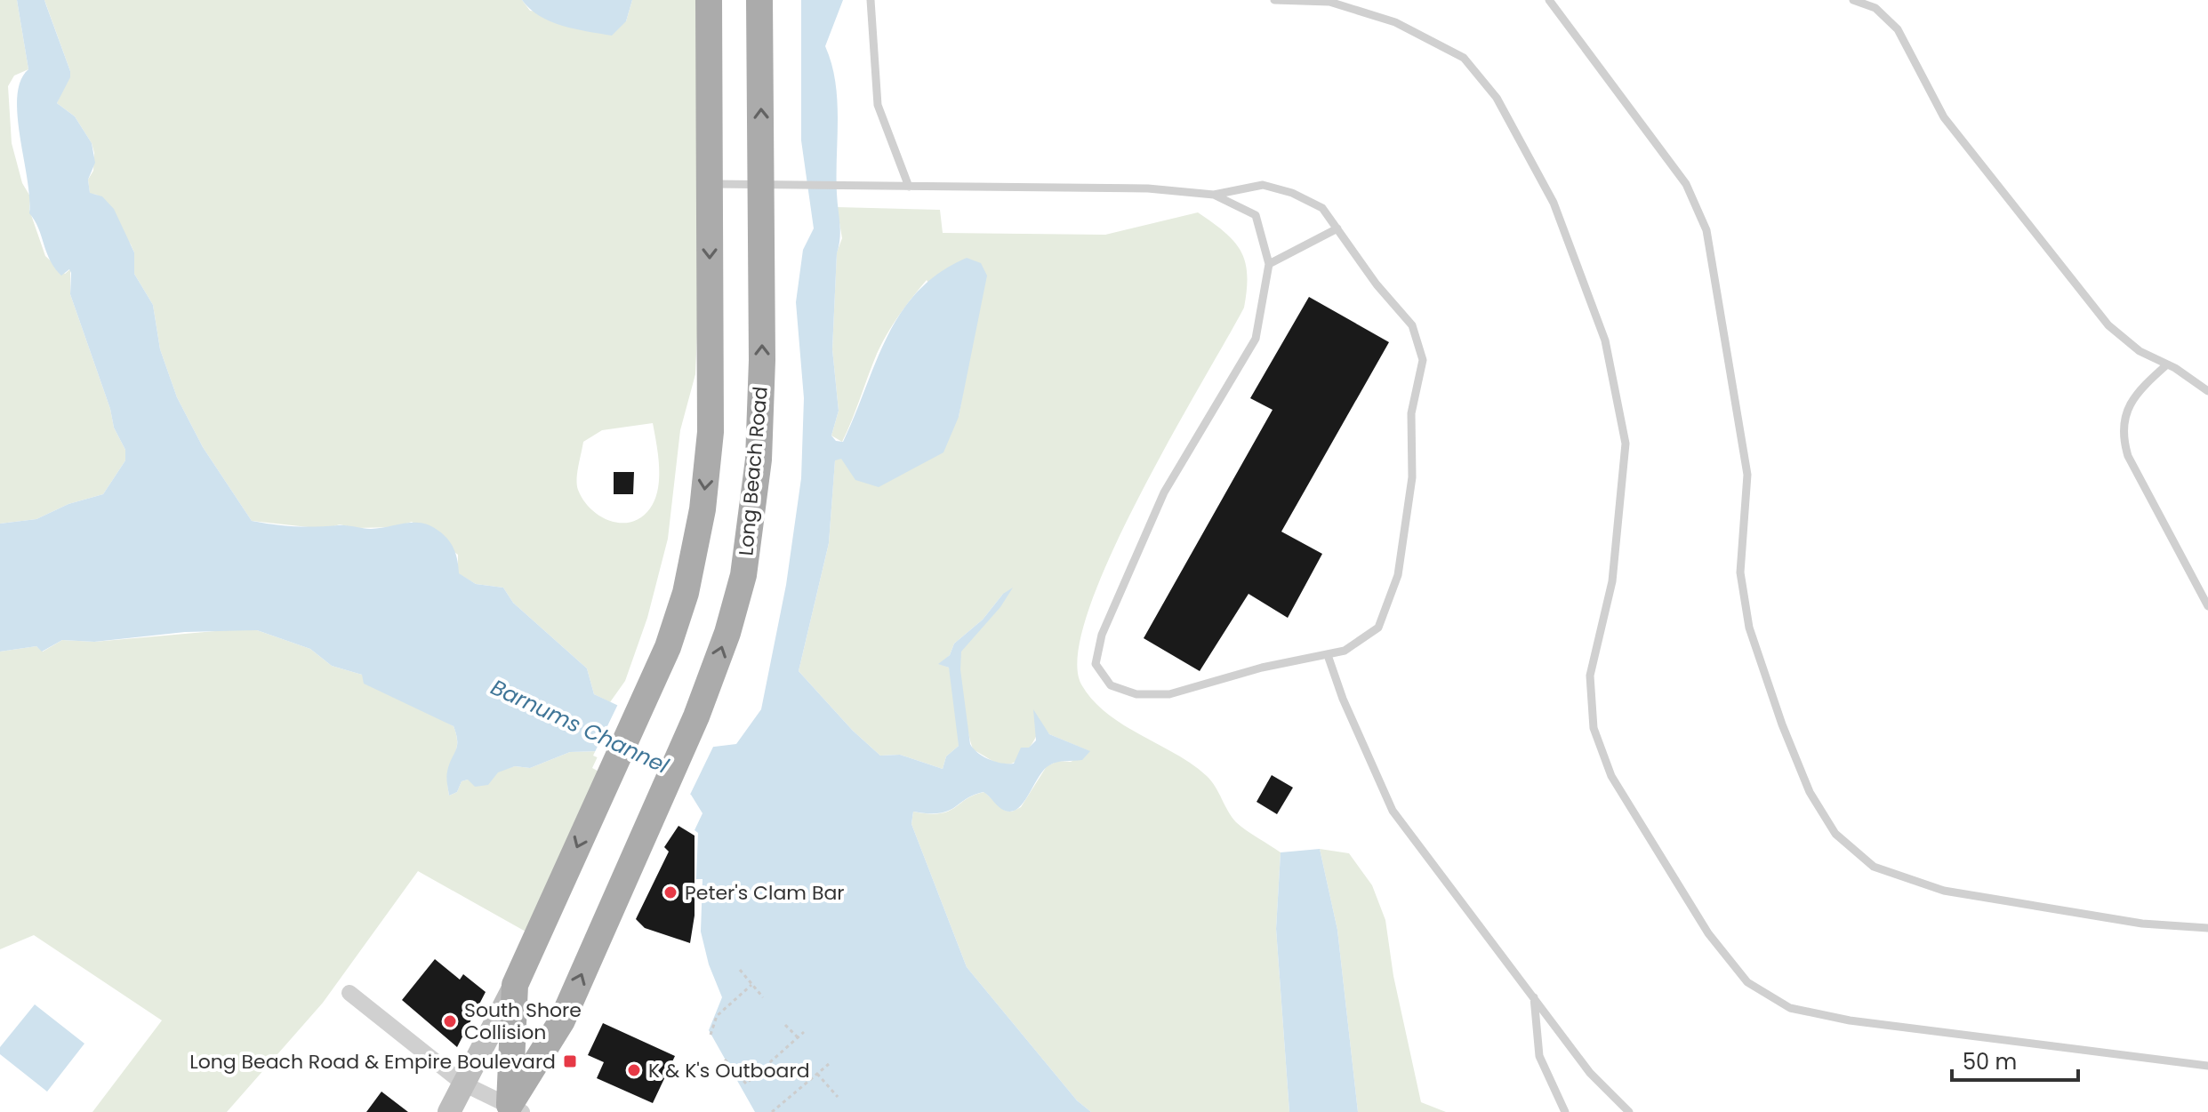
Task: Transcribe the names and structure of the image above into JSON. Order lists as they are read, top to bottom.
{
  "streets": {
    "main road": ["Long Beach Road"]
  },
  "water": ["Barnums Channel"],
  "places": {
    "other": ["Peter's Clam Bar", "South Shore Collision", "K & K's Outboard"],
    "transit": ["Long Beach Road & Empire Boulevard"]
  },
  "scale_bar": "50 m"
}
